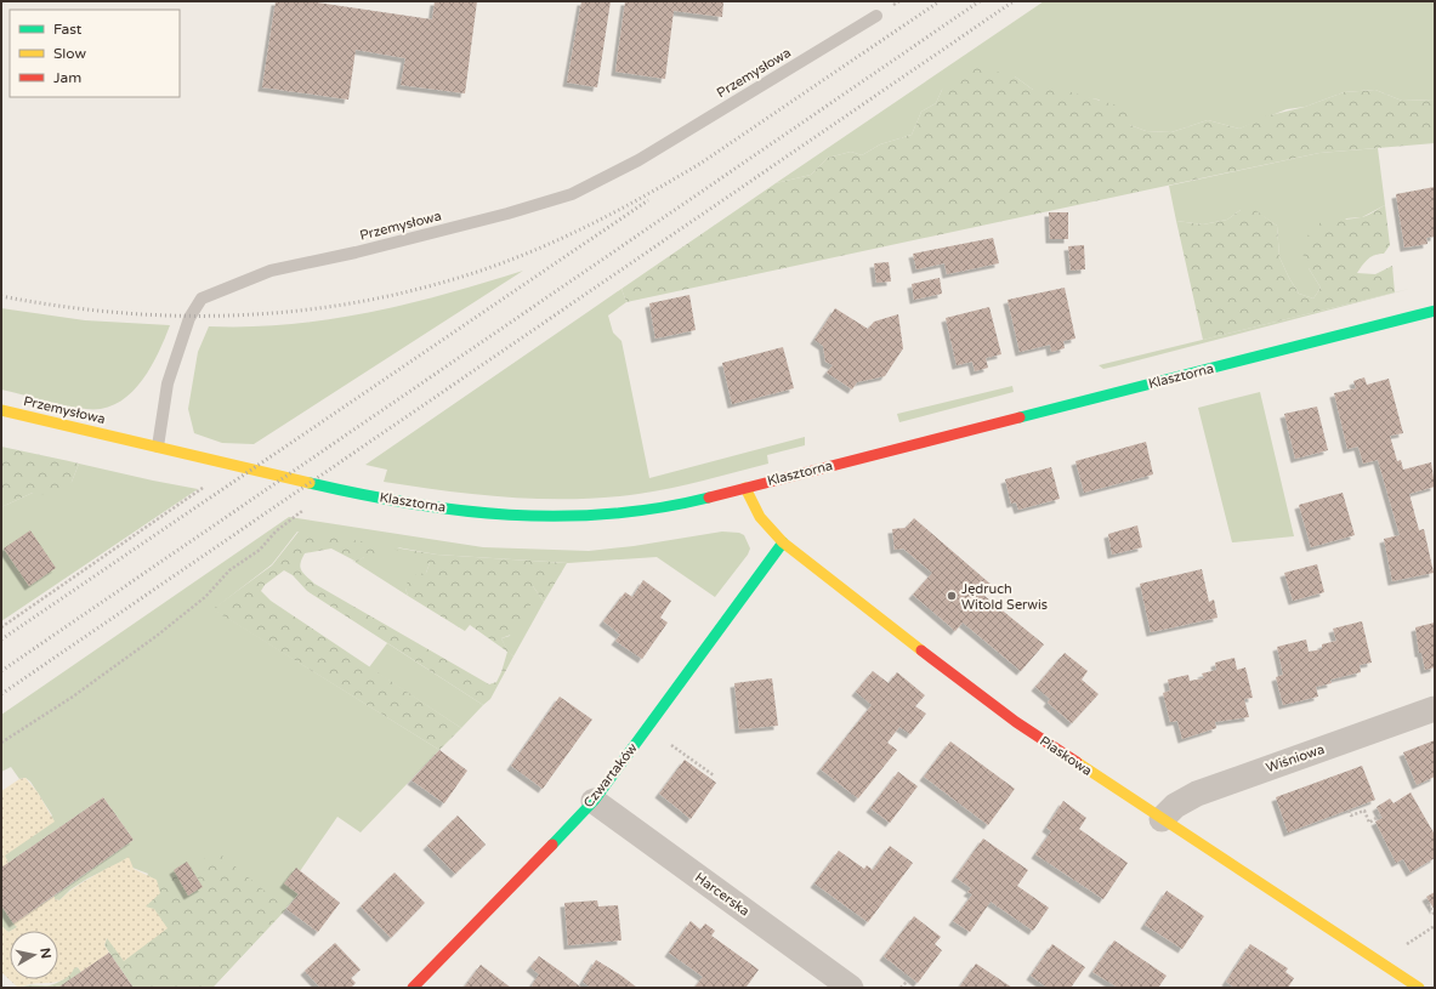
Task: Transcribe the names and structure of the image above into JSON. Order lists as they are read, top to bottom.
{
  "streets": {
    "street": [
      "Przemysłowa",
      "Klasztorna",
      "Piaskowa",
      "Wiśniowa",
      "Czwartaków",
      "Harcerska"
    ]
  },
  "crossings": [
    ["Przemysłowa", "Klasztorna"],
    ["Klasztorna", "Piaskowa"],
    ["Piaskowa", "Wiśniowa"],
    ["Piaskowa", "Czwartaków"],
    ["Czwartaków", "Harcerska"]
  ],
  "places": ["Jędruch Witold Serwis"],
  "legend": ["Fast", "Slow", "Jam"],
  "north": "right"
}
